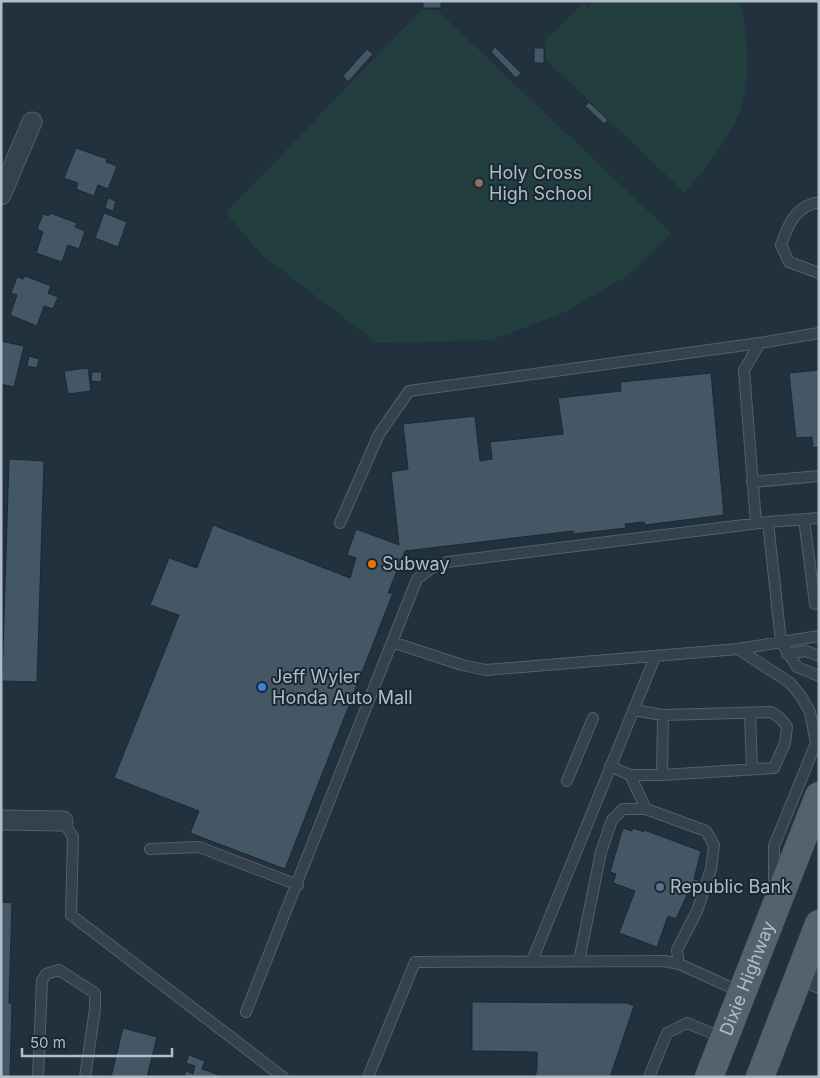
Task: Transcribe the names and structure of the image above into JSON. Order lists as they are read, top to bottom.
{
  "streets": {
    "main road": ["Dixie Highway"]
  },
  "places": [
    "Holy Cross High School",
    "Subway",
    "Jeff Wyler Honda Auto Mall",
    "Republic Bank"
  ],
  "scale_bar": "50 m"
}
